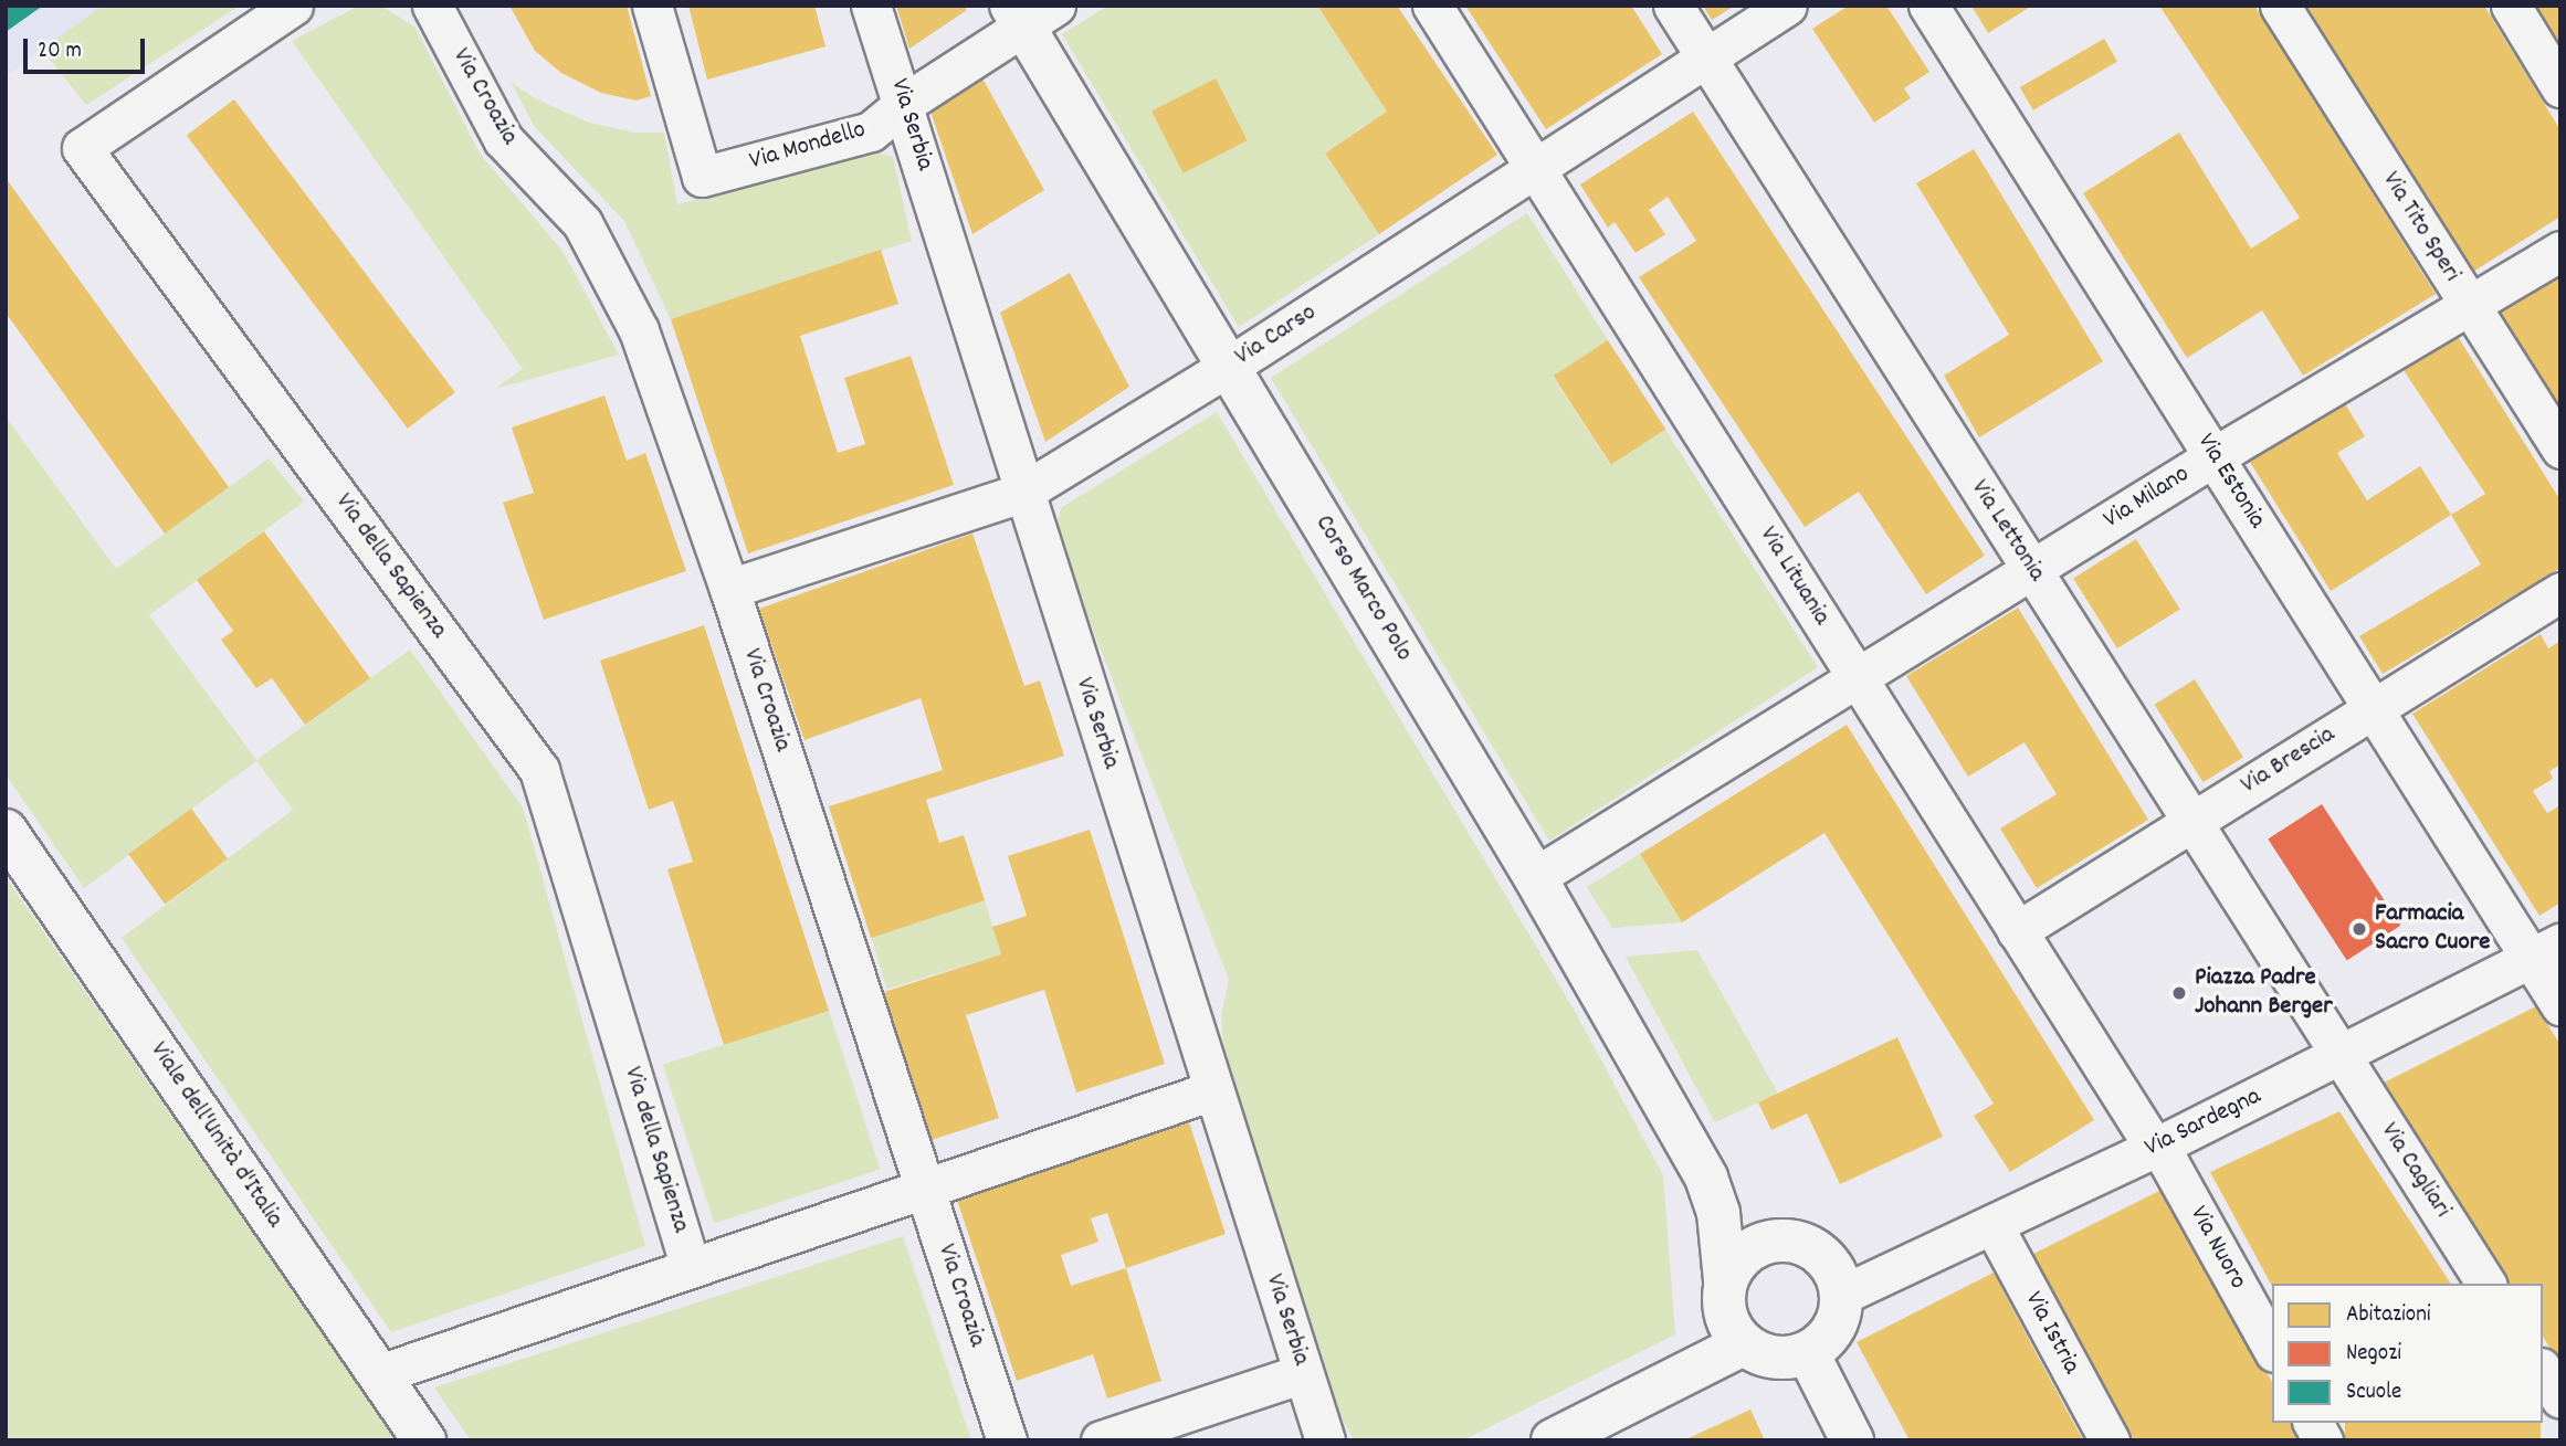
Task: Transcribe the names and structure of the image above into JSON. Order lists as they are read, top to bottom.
{
  "streets": {
    "street": [
      "Via Croazia",
      "Via Serbia",
      "Via Mondello",
      "Via Tito Speri",
      "Via Carso",
      "Via Estonia",
      "Via Milano",
      "Via Lettonia",
      "Via della Sapienza",
      "Via Lituania",
      "Corso Marco Polo",
      "Via Brescia",
      "Via Sardegna",
      "Viale dell'Unità d'Italia",
      "Via Cagliari",
      "Via Nuoro",
      "Via Istria"
    ]
  },
  "crossings": [
    ["Via Croazia", "Via Carso"],
    ["Via Serbia", "Via Mondello"],
    ["Via Serbia", "Via Carso"],
    ["Via Mondello", "Corso Marco Polo"],
    ["Via Tito Speri", "Via Milano"],
    ["Via Carso", "Via Lettonia"],
    ["Via Carso", "Via Lituania"],
    ["Via Carso", "Corso Marco Polo"],
    ["Via Estonia", "Via Milano"],
    ["Via Estonia", "Via Brescia"],
    ["Via Estonia", "Via Sardegna"],
    ["Via Milano", "Via Lettonia"],
    ["Via Milano", "Via Lituania"],
    ["Via Milano", "Corso Marco Polo"],
    ["Via Lettonia", "Via Brescia"],
    ["Via Lettonia", "Via Sardegna"],
    ["Via Lettonia", "Via Cagliari"],
    ["Via Lituania", "Via Brescia"],
    ["Via Lituania", "Via Sardegna"],
    ["Via Lituania", "Via Nuoro"],
    ["Via Sardegna", "Via Cagliari"],
    ["Via Sardegna", "Via Nuoro"],
    ["Via Sardegna", "Via Istria"]
  ],
  "places": ["Farmacia Sacro Cuore", "Piazza Padre Johann Berger"],
  "legend": ["Abitazioni", "Negozi", "Scuole"],
  "scale_bar": "20 m"
}
